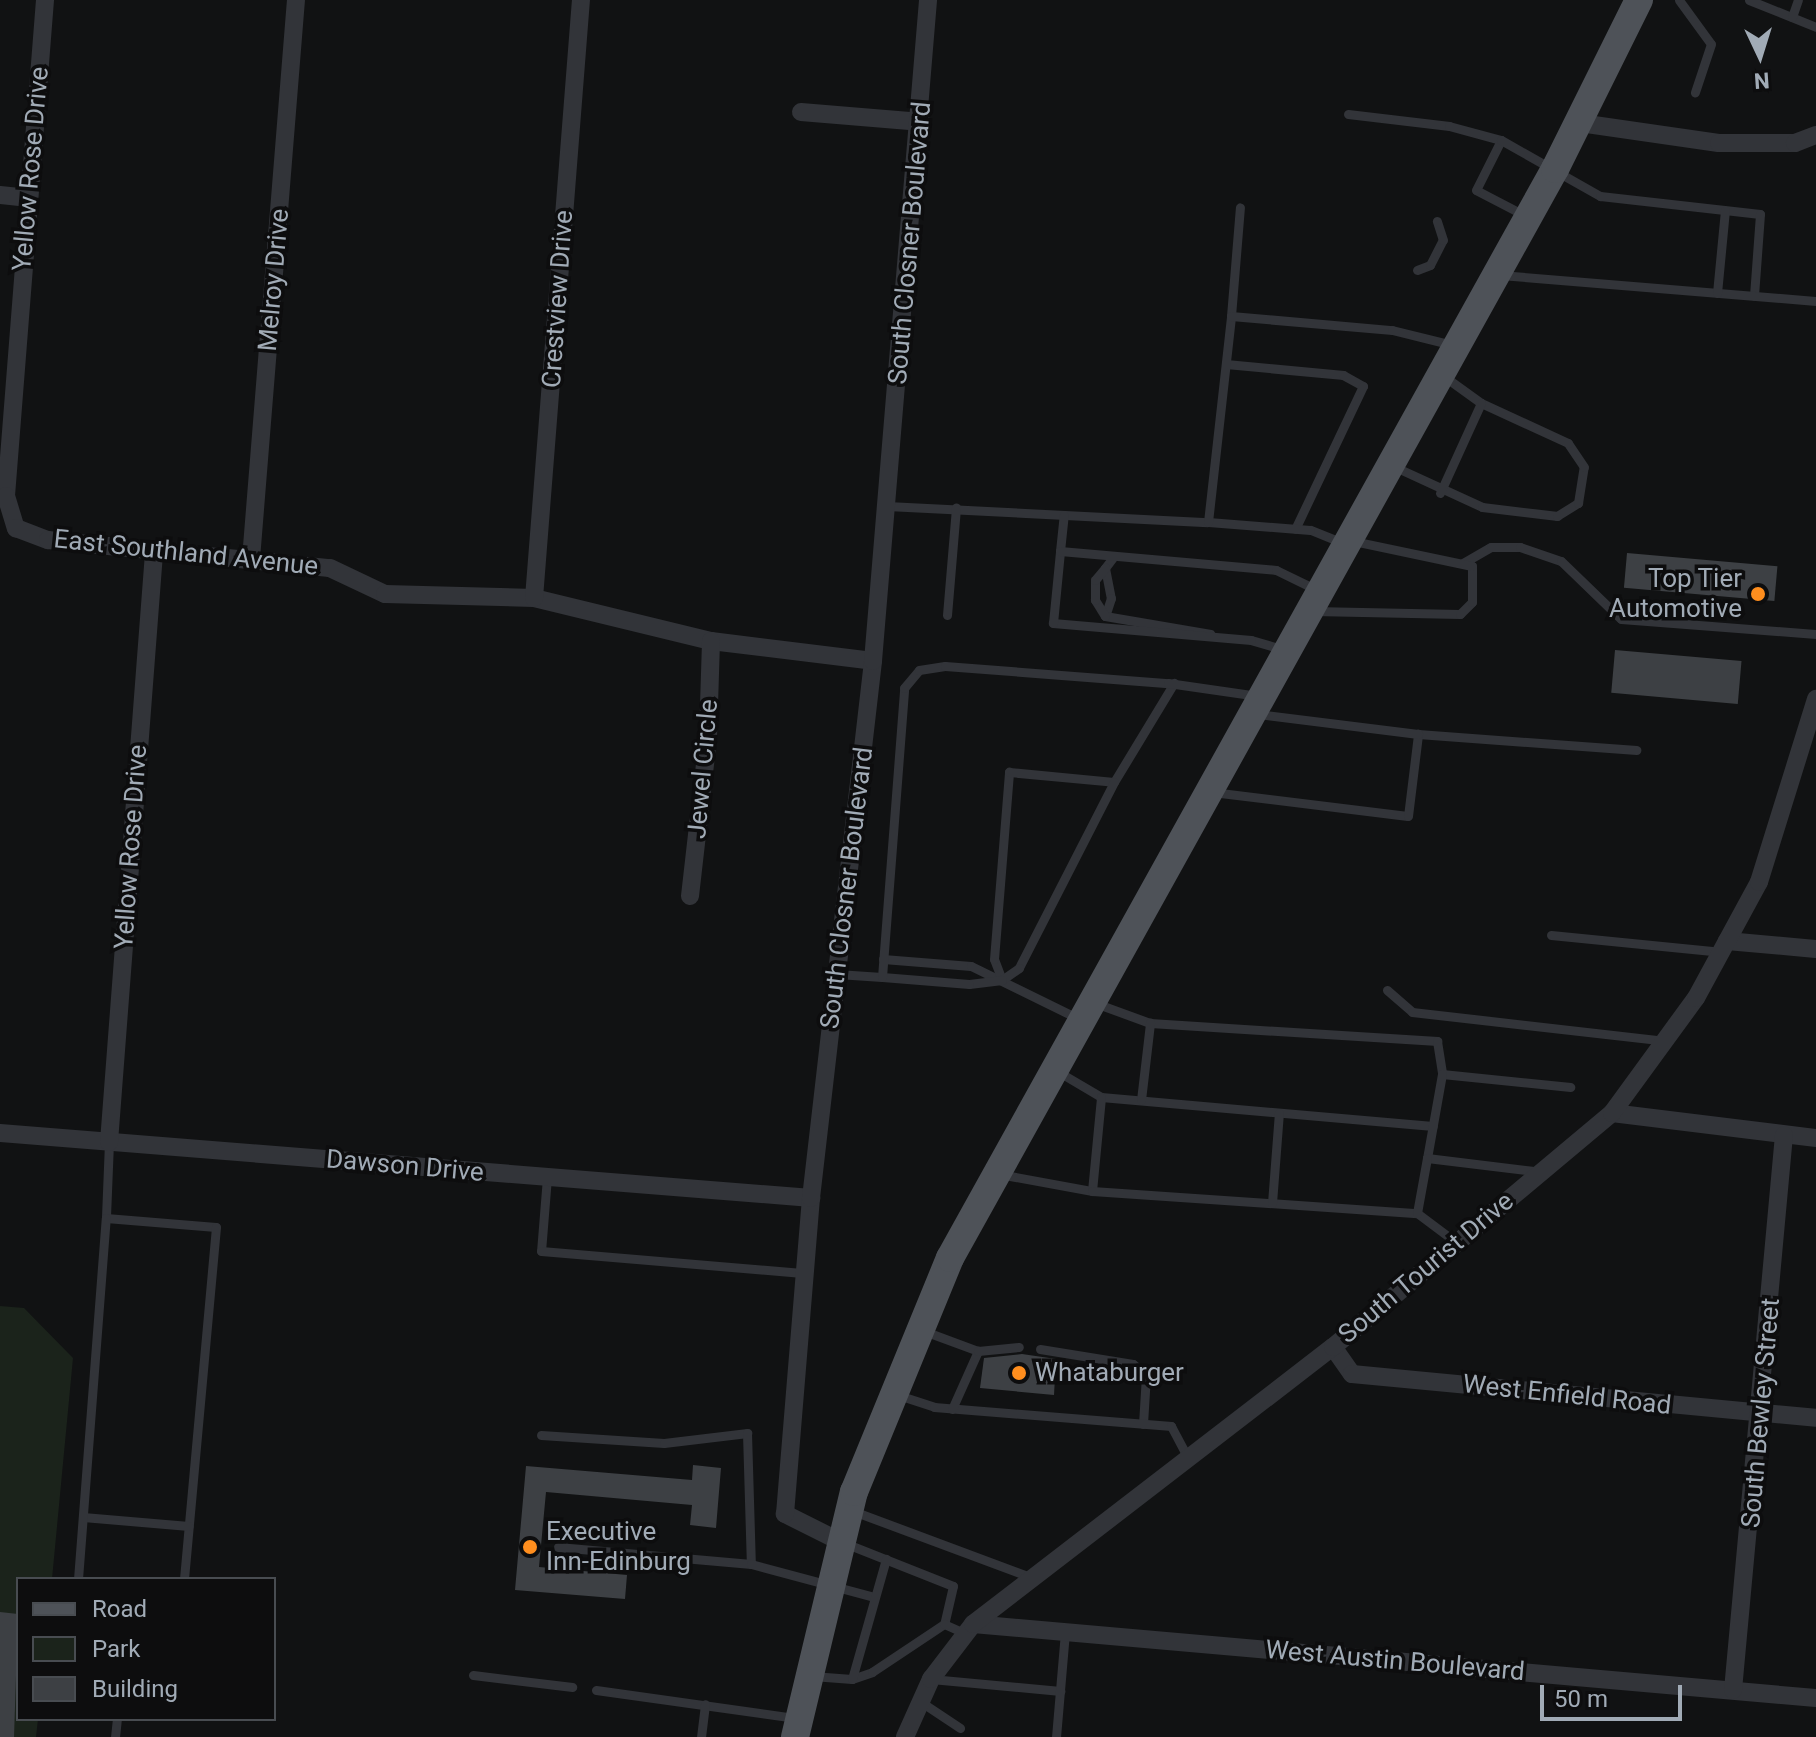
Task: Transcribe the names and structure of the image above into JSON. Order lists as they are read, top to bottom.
{
  "streets": {
    "street": [
      "Yellow Rose Drive",
      "South Closner Boulevard",
      "Melroy Drive",
      "Crestview Drive",
      "East Southland Avenue",
      "Jewel Circle",
      "Dawson Drive",
      "South Tourist Drive",
      "West Enfield Road",
      "South Bewley Street",
      "West Austin Boulevard"
    ]
  },
  "crossings": [
    ["Yellow Rose Drive", "East Southland Avenue"],
    ["Yellow Rose Drive", "Dawson Drive"],
    ["South Closner Boulevard", "East Southland Avenue"],
    ["South Closner Boulevard", "Dawson Drive"],
    ["Melroy Drive", "East Southland Avenue"],
    ["Crestview Drive", "East Southland Avenue"],
    ["East Southland Avenue", "Jewel Circle"],
    ["South Tourist Drive", "West Enfield Road"],
    ["South Tourist Drive", "West Austin Boulevard"],
    ["West Enfield Road", "South Bewley Street"],
    ["South Bewley Street", "West Austin Boulevard"]
  ],
  "places": ["Top Tier Automotive", "Whataburger", "Executive Inn-Edinburg"],
  "legend": ["Road", "Park", "Building"],
  "scale_bar": "50 m",
  "north": "bottom"
}
